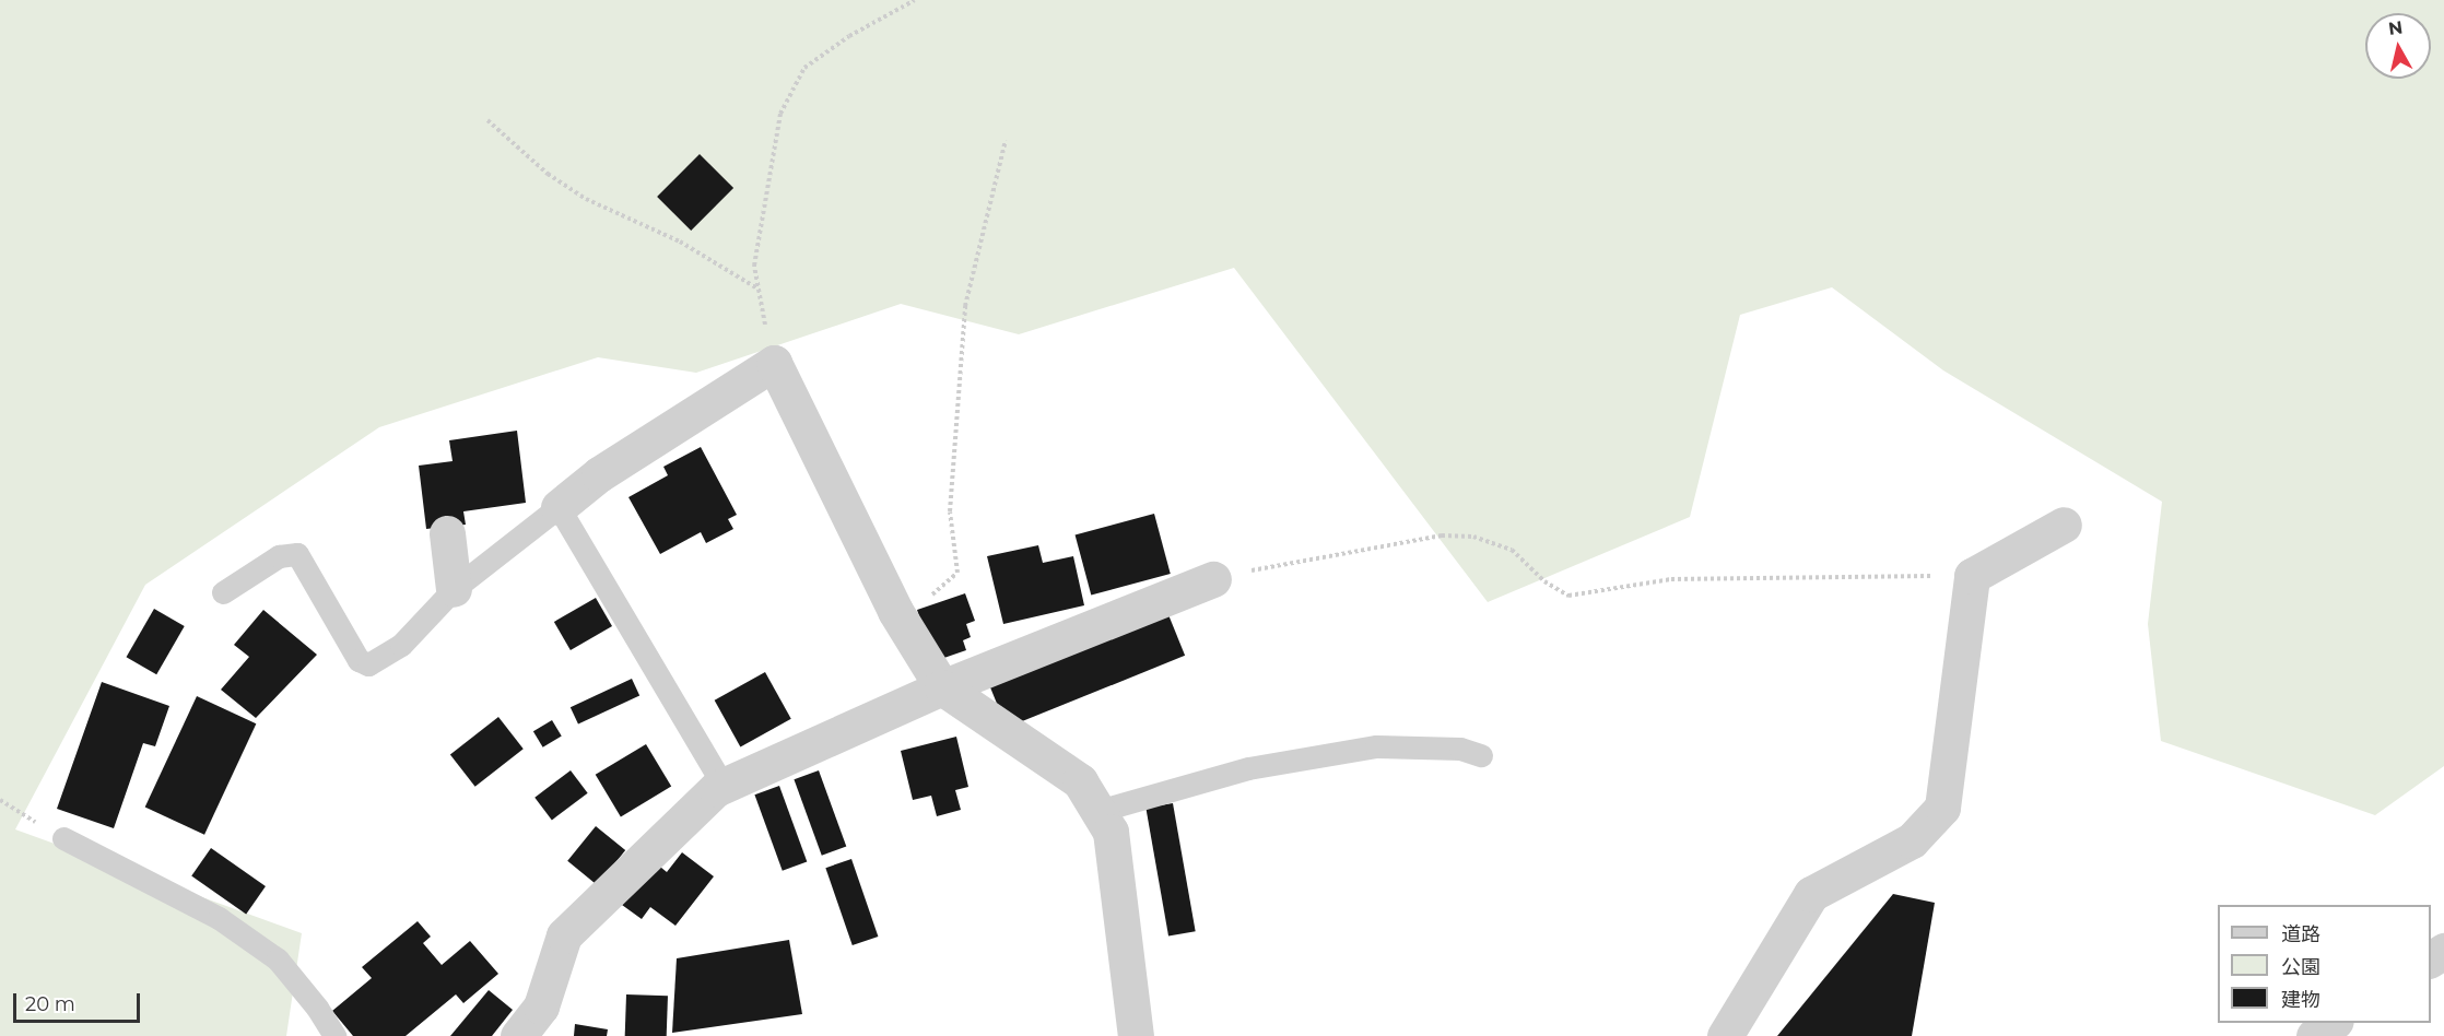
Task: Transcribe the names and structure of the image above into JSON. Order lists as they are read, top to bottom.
{
  "legend": ["道路", "公園", "建物"],
  "scale_bar": "20 m",
  "north": "top"
}
